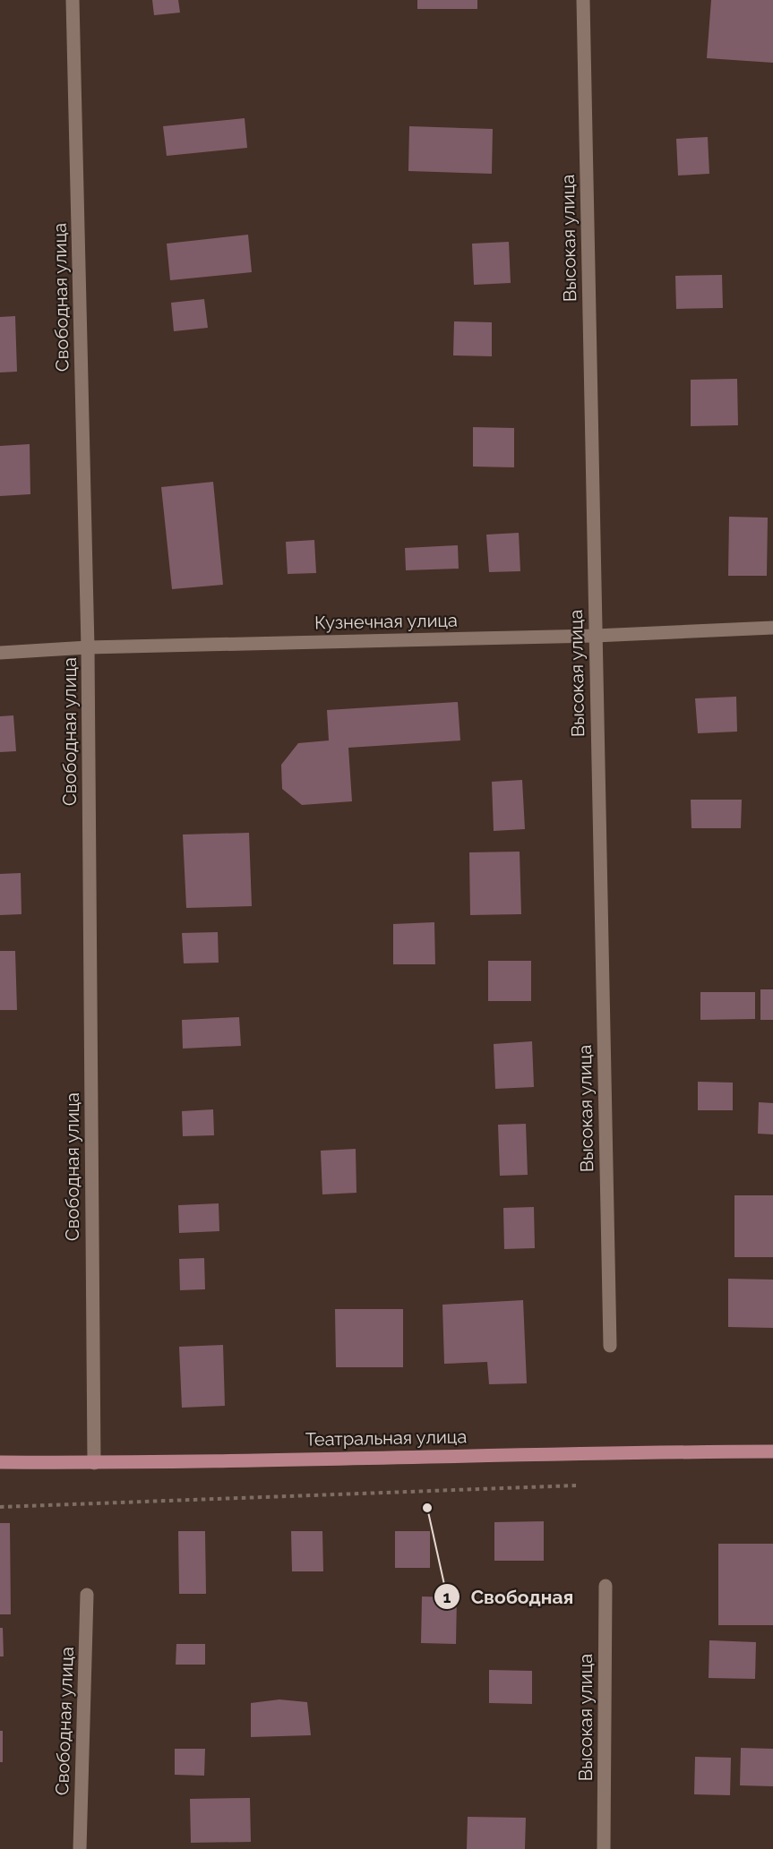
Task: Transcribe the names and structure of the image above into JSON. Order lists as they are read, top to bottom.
{
  "streets": {
    "main road": ["Театральная улица"],
    "street": ["Высокая улица", "Свободная улица", "Кузнечная улица"]
  },
  "crossings": [
    ["Высокая улица", "Кузнечная улица"],
    ["Свободная улица", "Кузнечная улица"],
    ["Свободная улица", "Театральная улица"]
  ],
  "places": ["Свободная"]
}
